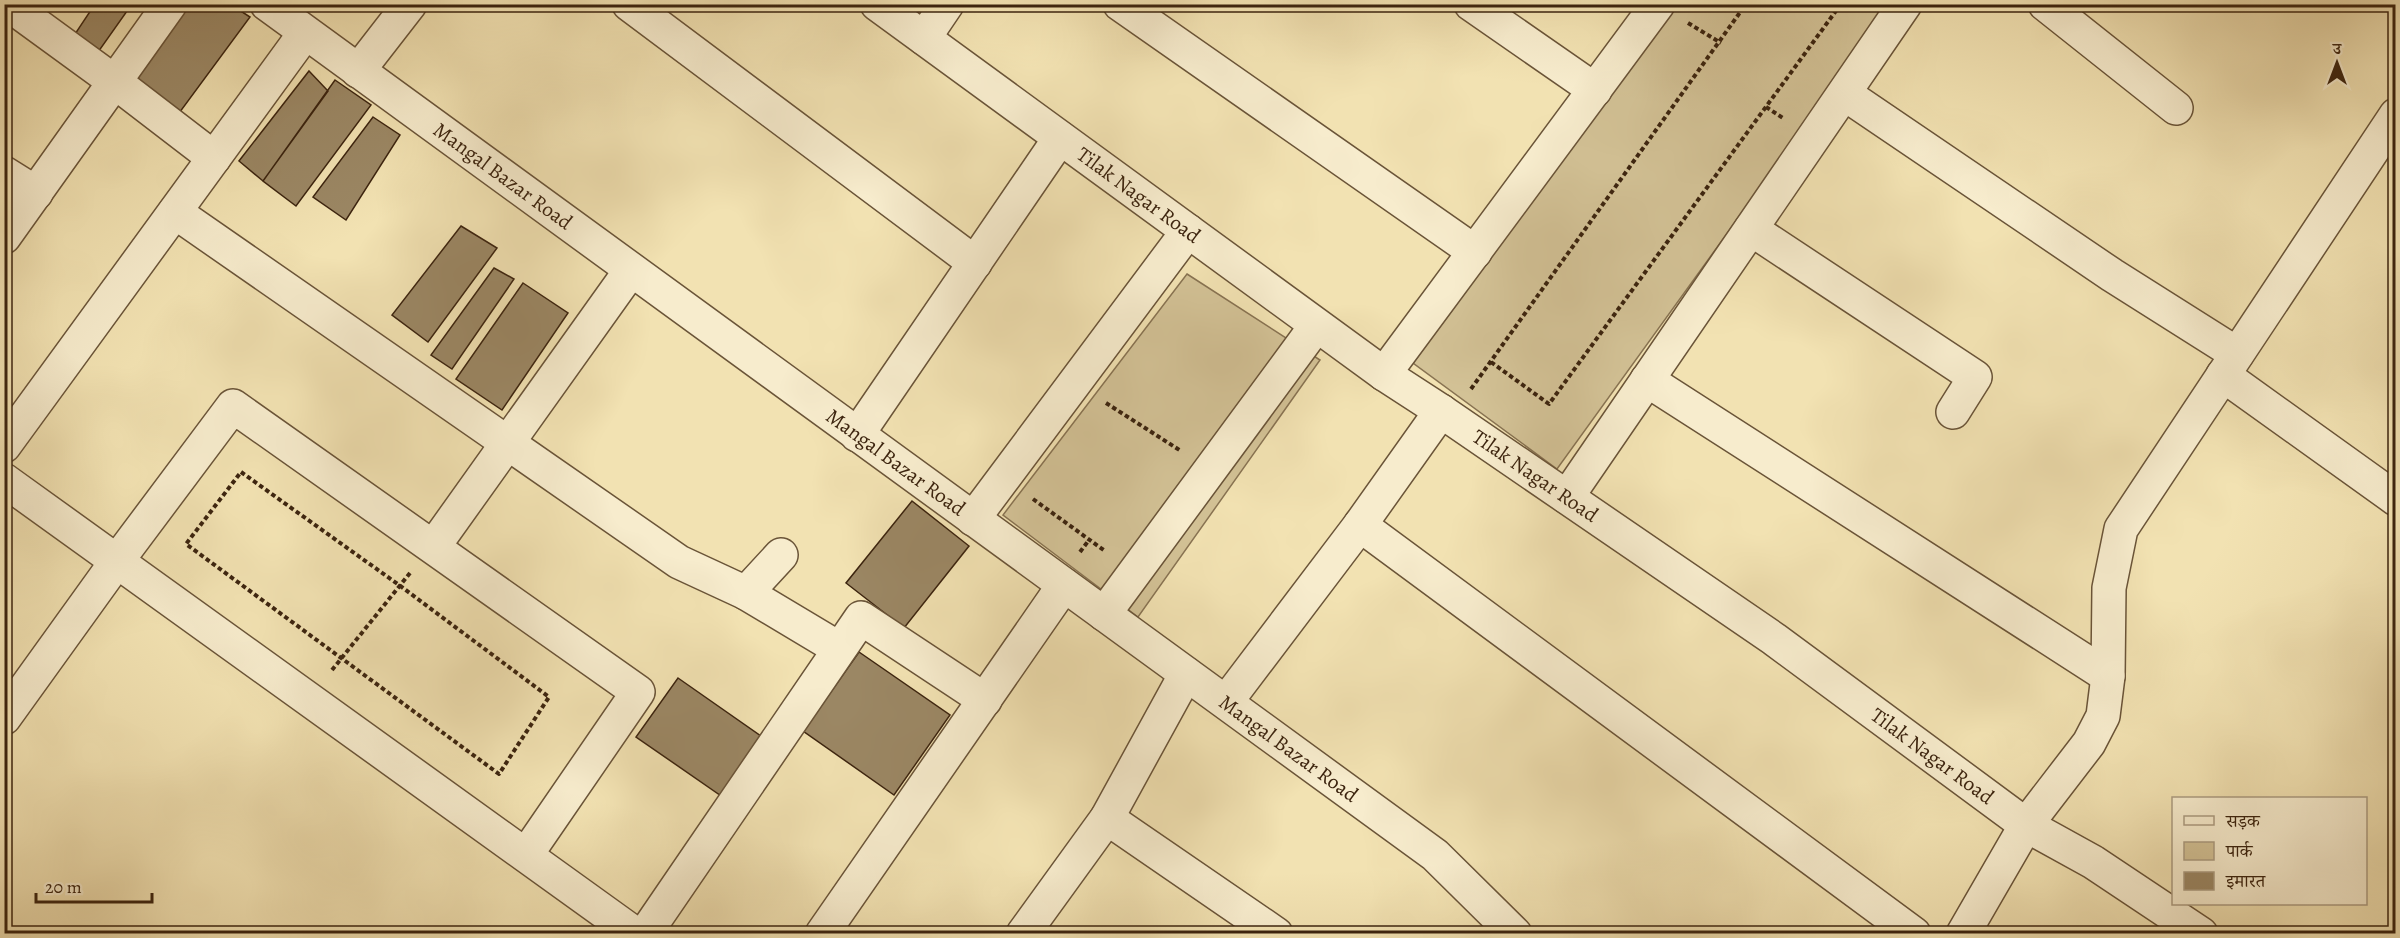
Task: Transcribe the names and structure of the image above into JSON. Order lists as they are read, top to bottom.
{
  "streets": {
    "street": ["Mangal Bazar Road", "Tilak Nagar Road"]
  },
  "legend": ["सड़क", "पार्क", "इमारत"],
  "scale_bar": "20 m",
  "north": "top"
}
